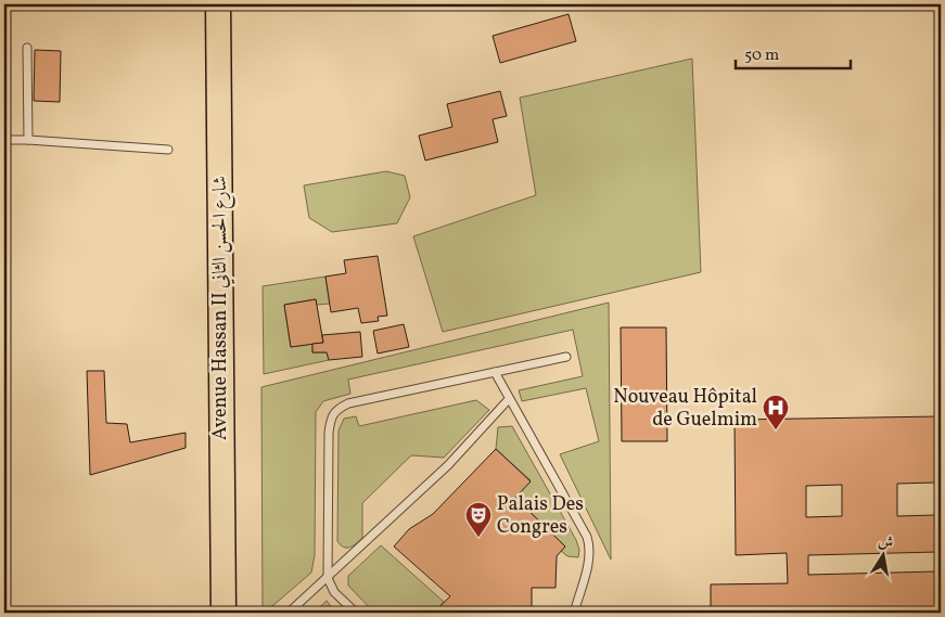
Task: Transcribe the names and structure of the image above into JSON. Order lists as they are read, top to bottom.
{
  "streets": {
    "main road": ["Avenue Hassan II شارع الحسن الثاني"]
  },
  "places": {
    "hospital": ["Nouveau Hôpital de Guelmim"],
    "theatre": ["Palais Des Congres"]
  },
  "scale_bar": "50 m",
  "north": "top"
}
